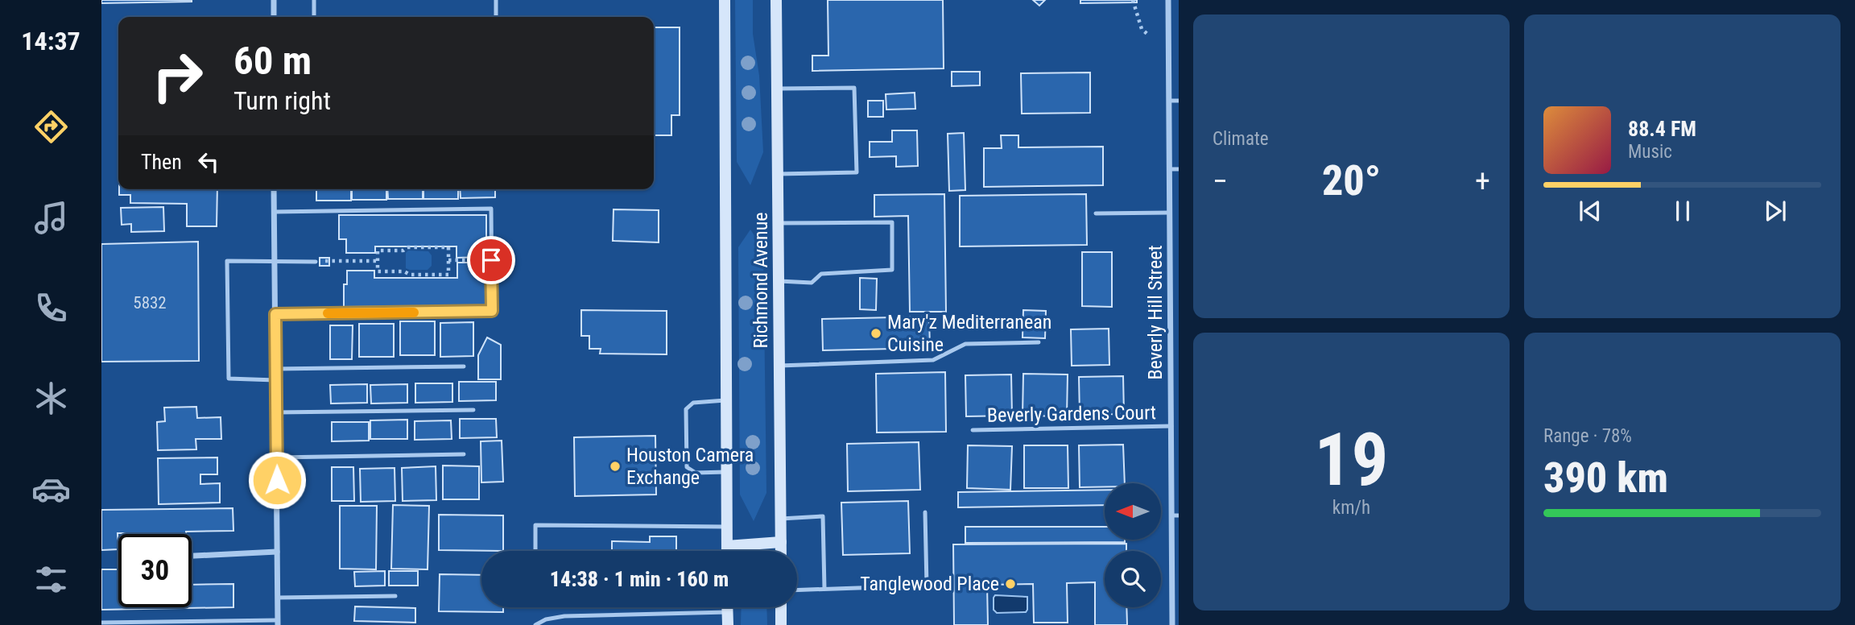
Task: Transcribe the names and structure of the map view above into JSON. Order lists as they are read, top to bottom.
{
  "streets": {
    "main road": ["Richmond Avenue"],
    "street": ["Beverly Hill Street"],
    "lane": ["Beverly Gardens Court"]
  },
  "crossings": [
    ["Beverly Hill Street", "Beverly Gardens Court"]
  ],
  "places": ["Mary'z Mediterranean Cuisine", "Houston Camera Exchange", "Tanglewood Place"],
  "house_numbers": ["5832"],
  "north": "left",
  "page": {
    "tabs": "14:37",
    "tile": [
      "Climate",
      ["19", "km/h"],
      ["Range · 78%", "390 km"]
    ],
    "turn": ["60 m", "Turn right"],
    "song": ["88.4 FM", "Music"],
    "then": "Then",
    "heat": ["−", "20°", "+"],
    "limit": "30",
    "trip": "14:38 · 1 min · 160 m"
  }
}
